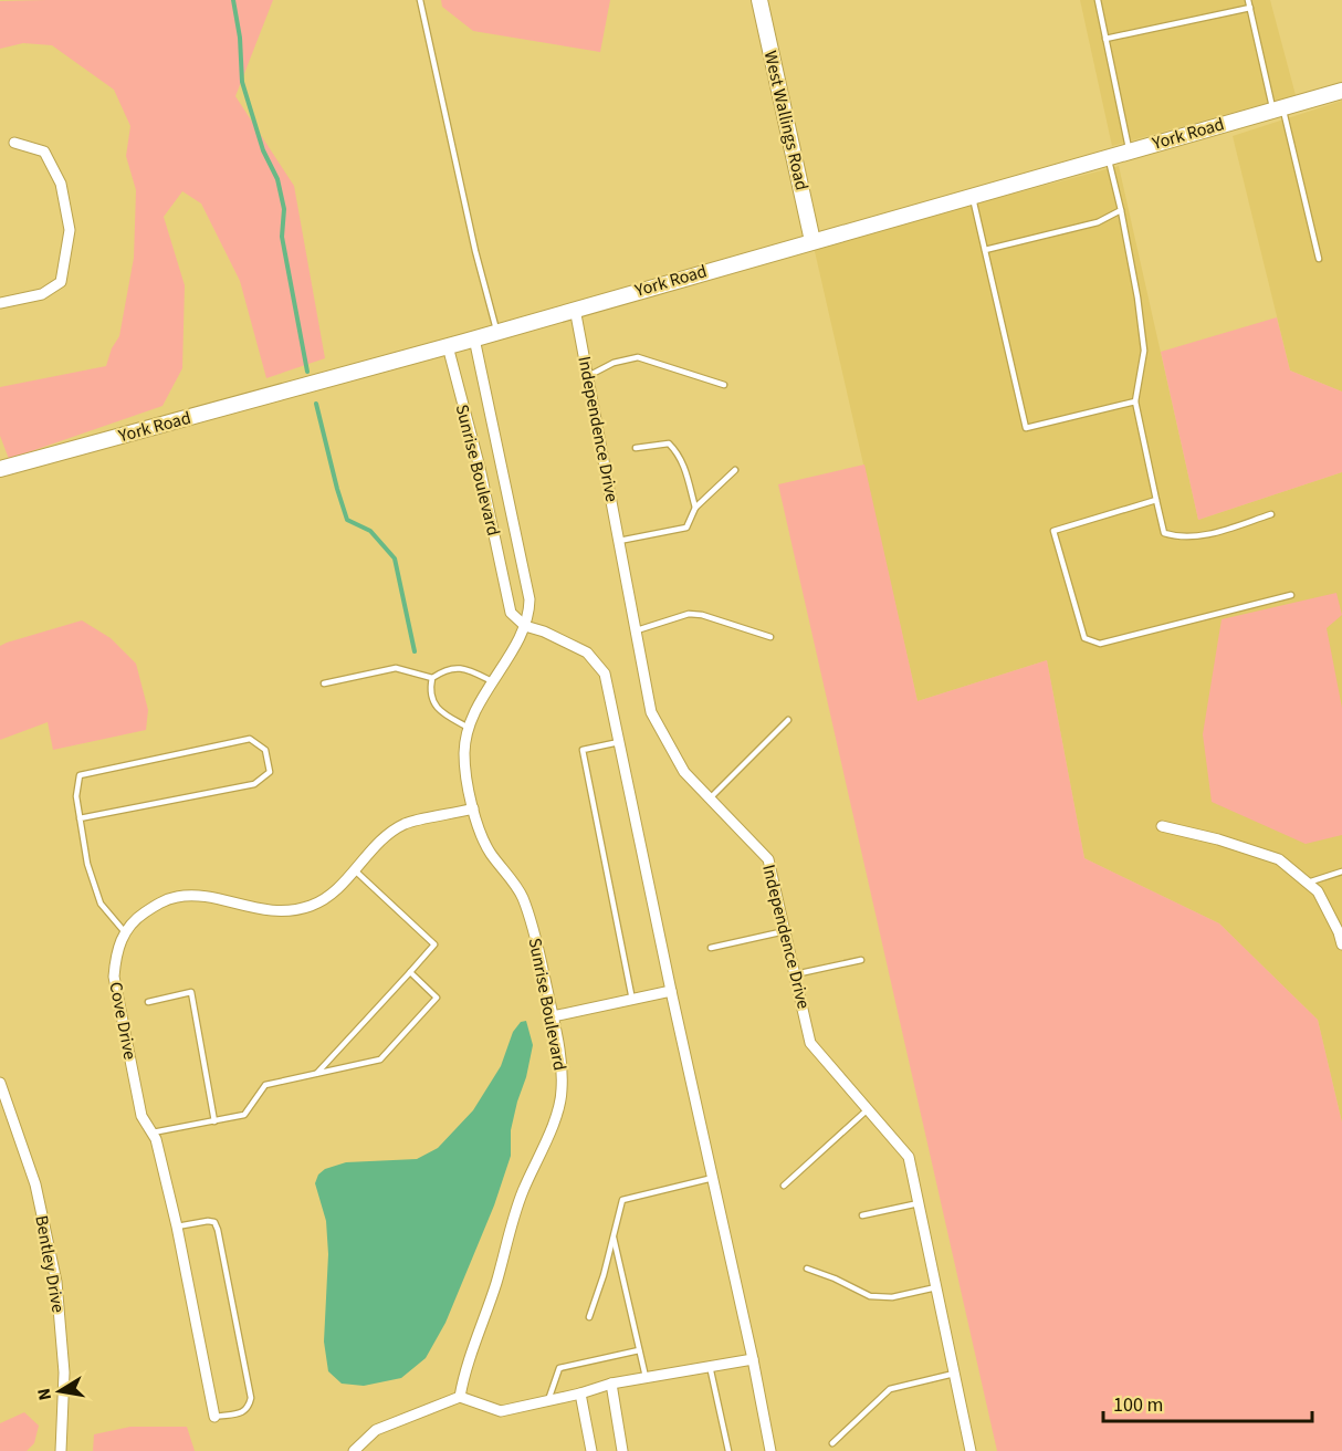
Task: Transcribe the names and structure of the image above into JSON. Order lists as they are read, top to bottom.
{
  "streets": {
    "street": [
      "West Wallings Road",
      "York Road",
      "Independence Drive",
      "Sunrise Boulevard",
      "Cove Drive",
      "Bentley Drive"
    ]
  },
  "crossings": [
    ["West Wallings Road", "York Road"],
    ["York Road", "Independence Drive"],
    ["York Road", "Sunrise Boulevard"]
  ],
  "scale_bar": "100 m",
  "north": "left"
}
